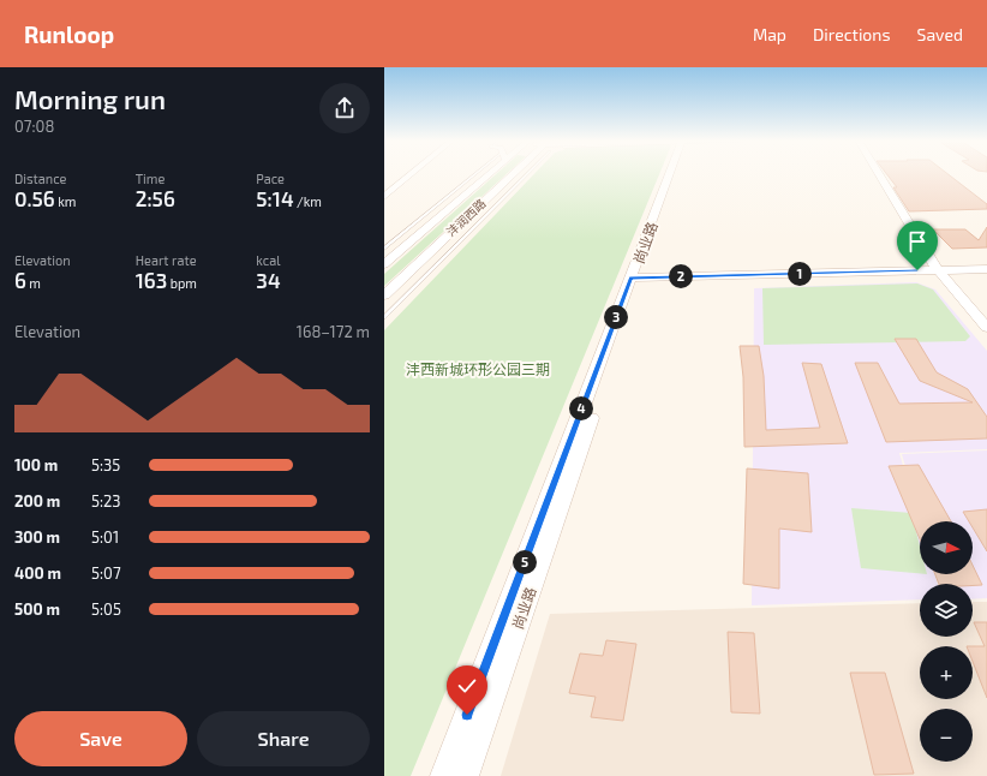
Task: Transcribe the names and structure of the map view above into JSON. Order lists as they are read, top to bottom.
{
  "streets": {
    "street": ["沣润西路", "尚业路"]
  },
  "parks": ["沣西新城环形公园三期"],
  "north": "right",
  "page": {
    "header": "Runloop",
    "nav": ["Map", "Directions", "Saved"],
    "heading": ["Morning run", "07:08"],
    "stats": [
      ["Distance", "0.56 km"],
      ["Time", "2:56"],
      ["Pace", "5:14 /km"],
      ["Elevation", "6 m"],
      ["Heart rate", "163 bpm"],
      ["kcal", "34"]
    ],
    "pins": [
      "1",
      "2",
      "3",
      "4",
      "5"
    ],
    "chart": ["Elevation", "168–172 m"],
    "list": [
      {
        "name": "100 m",
        "note": "5:35"
      },
      {
        "name": "200 m",
        "note": "5:23"
      },
      {
        "name": "300 m",
        "note": "5:01"
      },
      {
        "name": "400 m",
        "note": "5:07"
      },
      {
        "name": "500 m",
        "note": "5:05"
      }
    ],
    "map_buttons": ["+", "−"],
    "buttons": ["Save", "Share"]
  }
}
